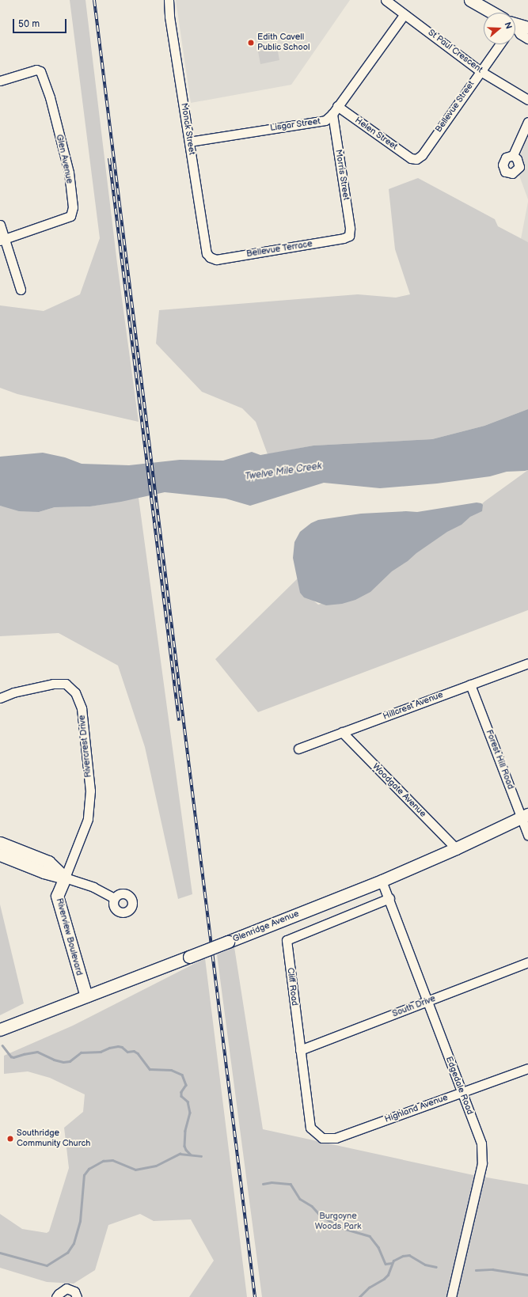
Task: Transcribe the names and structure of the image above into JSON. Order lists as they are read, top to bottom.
{
  "streets": {
    "main road": ["Glenridge Avenue", "Riverview Boulevard"],
    "street": [
      "St Paul Crescent",
      "Bellevue Street",
      "Lisgar Street",
      "Monck Street",
      "Helen Street",
      "Glen Avenue",
      "Morris Street",
      "Bellevue Terrace",
      "Hillcrest Avenue",
      "Rivercrest Drive",
      "Forest Hill Road",
      "Woodgate Avenue",
      "Cliff Road",
      "South Drive",
      "Edgedale Road",
      "Highland Avenue"
    ]
  },
  "crossings": [
    ["St Paul Crescent", "Bellevue Street"],
    ["St Paul Crescent", "Lisgar Street"],
    ["Bellevue Street", "Helen Street"],
    ["Lisgar Street", "Monck Street"],
    ["Lisgar Street", "Helen Street"],
    ["Lisgar Street", "Morris Street"],
    ["Monck Street", "Bellevue Terrace"],
    ["Morris Street", "Bellevue Terrace"],
    ["Hillcrest Avenue", "Forest Hill Road"],
    ["Hillcrest Avenue", "Woodgate Avenue"],
    ["Rivercrest Drive", "Riverview Boulevard"],
    ["Forest Hill Road", "Glenridge Avenue"],
    ["Woodgate Avenue", "Glenridge Avenue"],
    ["Glenridge Avenue", "Riverview Boulevard"],
    ["Glenridge Avenue", "Edgedale Road"],
    ["Cliff Road", "South Drive"],
    ["Cliff Road", "Edgedale Road"],
    ["Cliff Road", "Highland Avenue"],
    ["South Drive", "Edgedale Road"],
    ["Edgedale Road", "Highland Avenue"]
  ],
  "water": ["Twelve Mile Creek"],
  "parks": ["Burgoyne Woods Park"],
  "places": ["Edith Cavell Public School", "Southridge Community Church"],
  "scale_bar": "50 m",
  "north": "right"
}
